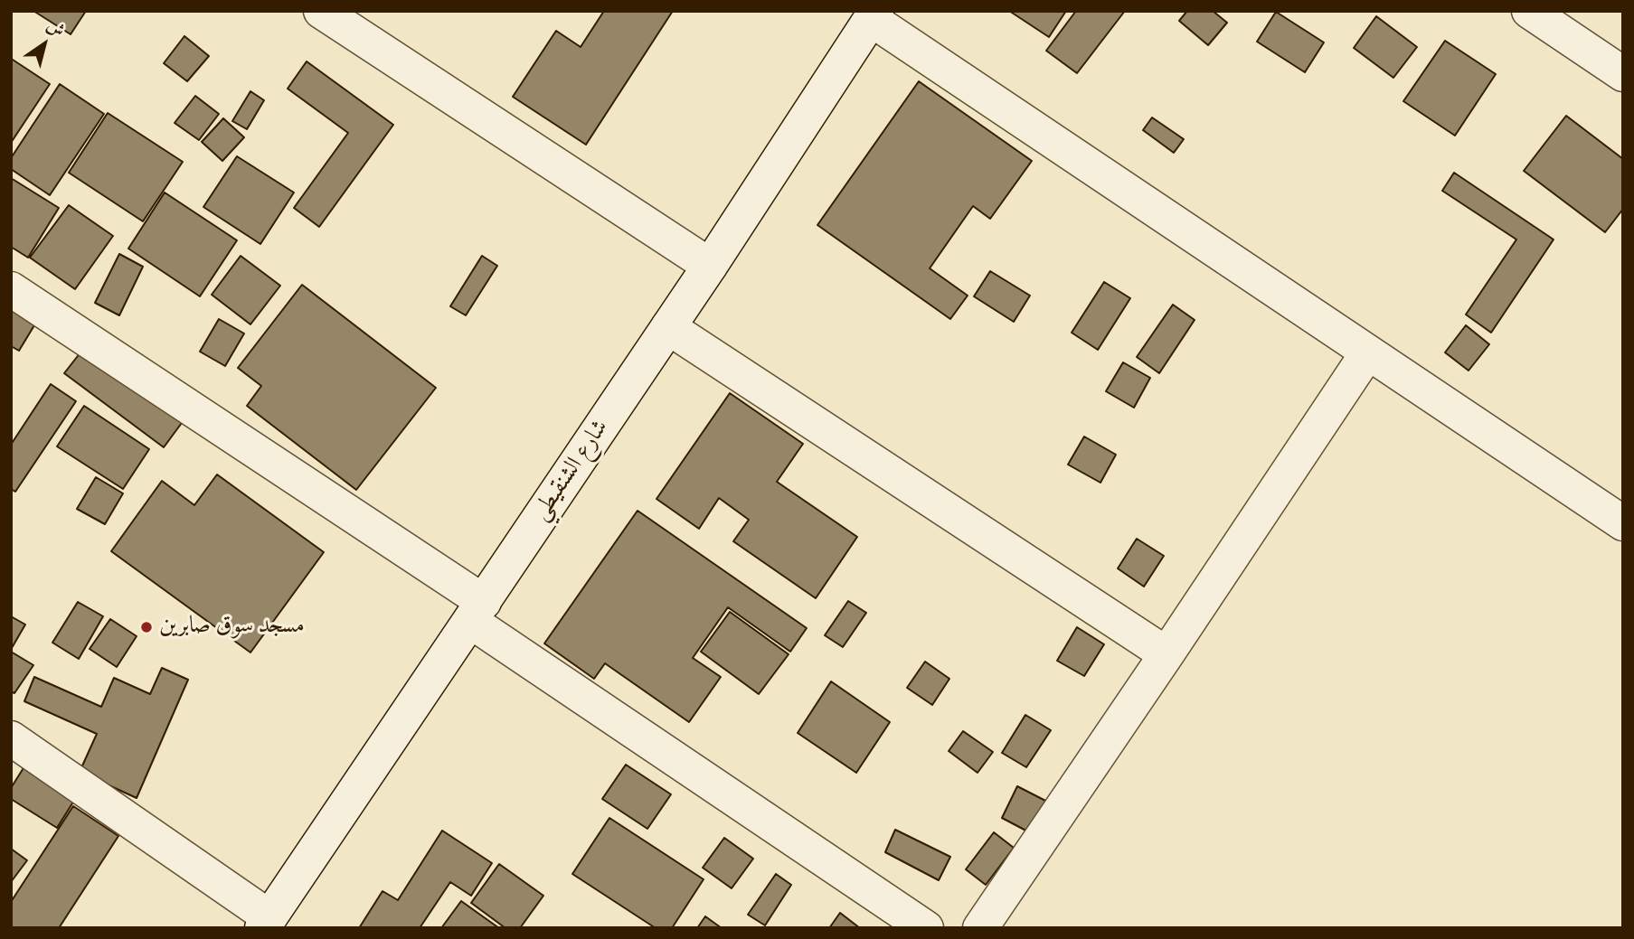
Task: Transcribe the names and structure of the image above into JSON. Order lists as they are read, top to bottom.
{
  "streets": {
    "street": ["شارع الشنقيطي"]
  },
  "places": ["مسجد سوق صابرين"],
  "north": "top right"
}
